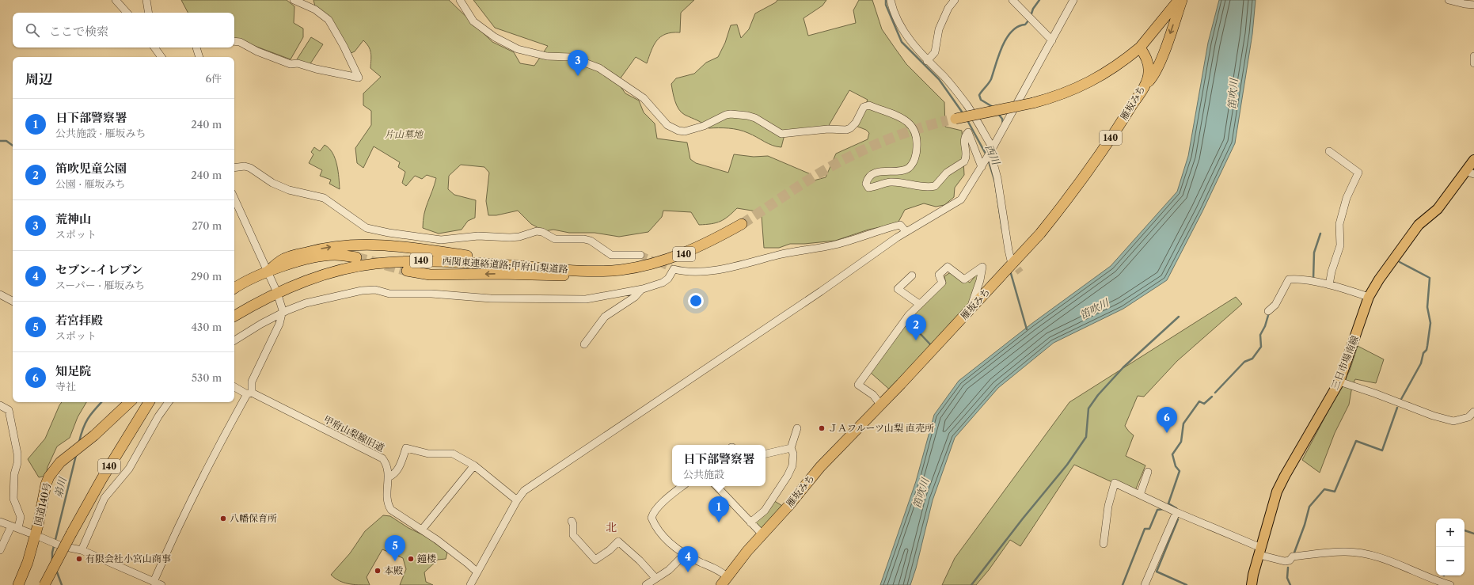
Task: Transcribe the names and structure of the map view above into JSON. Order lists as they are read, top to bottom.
{
  "streets": {
    "highway": [
      "雁坂みち",
      "140",
      "西関東連絡道路;甲府山梨道路",
      "国道140号"
    ],
    "main road": ["三日市場南線"],
    "street": ["甲府山梨線旧道"]
  },
  "districts": ["北"],
  "water": ["笛吹川", "西川", "弟川"],
  "parks": ["片山墓地"],
  "places": [
    "ＪＡフルーツ山梨 直売所",
    "八幡保育所",
    "有限会社小宮山商事",
    "鐘楼",
    "本殿"
  ],
  "page": {
    "search": "ここで検索",
    "pins": [
      "3",
      "2",
      "6",
      "1",
      "5",
      "4"
    ],
    "heading": ["周辺", "6件"],
    "list": [
      {
        "mark": "1",
        "name": "日下部警察署",
        "note": "公共施設 · 雁坂みち",
        "value": "240 m"
      },
      {
        "mark": "2",
        "name": "笛吹児童公園",
        "note": "公園 · 雁坂みち",
        "value": "240 m"
      },
      {
        "mark": "3",
        "name": "荒神山",
        "note": "スポット",
        "value": "270 m"
      },
      {
        "mark": "4",
        "name": "セブン-イレブン",
        "note": "スーパー · 雁坂みち",
        "value": "290 m"
      },
      {
        "mark": "5",
        "name": "若宮拝殿",
        "note": "スポット",
        "value": "430 m"
      },
      {
        "mark": "6",
        "name": "知足院",
        "note": "寺社",
        "value": "530 m"
      }
    ],
    "popup": ["日下部警察署", "公共施設"],
    "map_buttons": ["+", "−"]
  }
}
